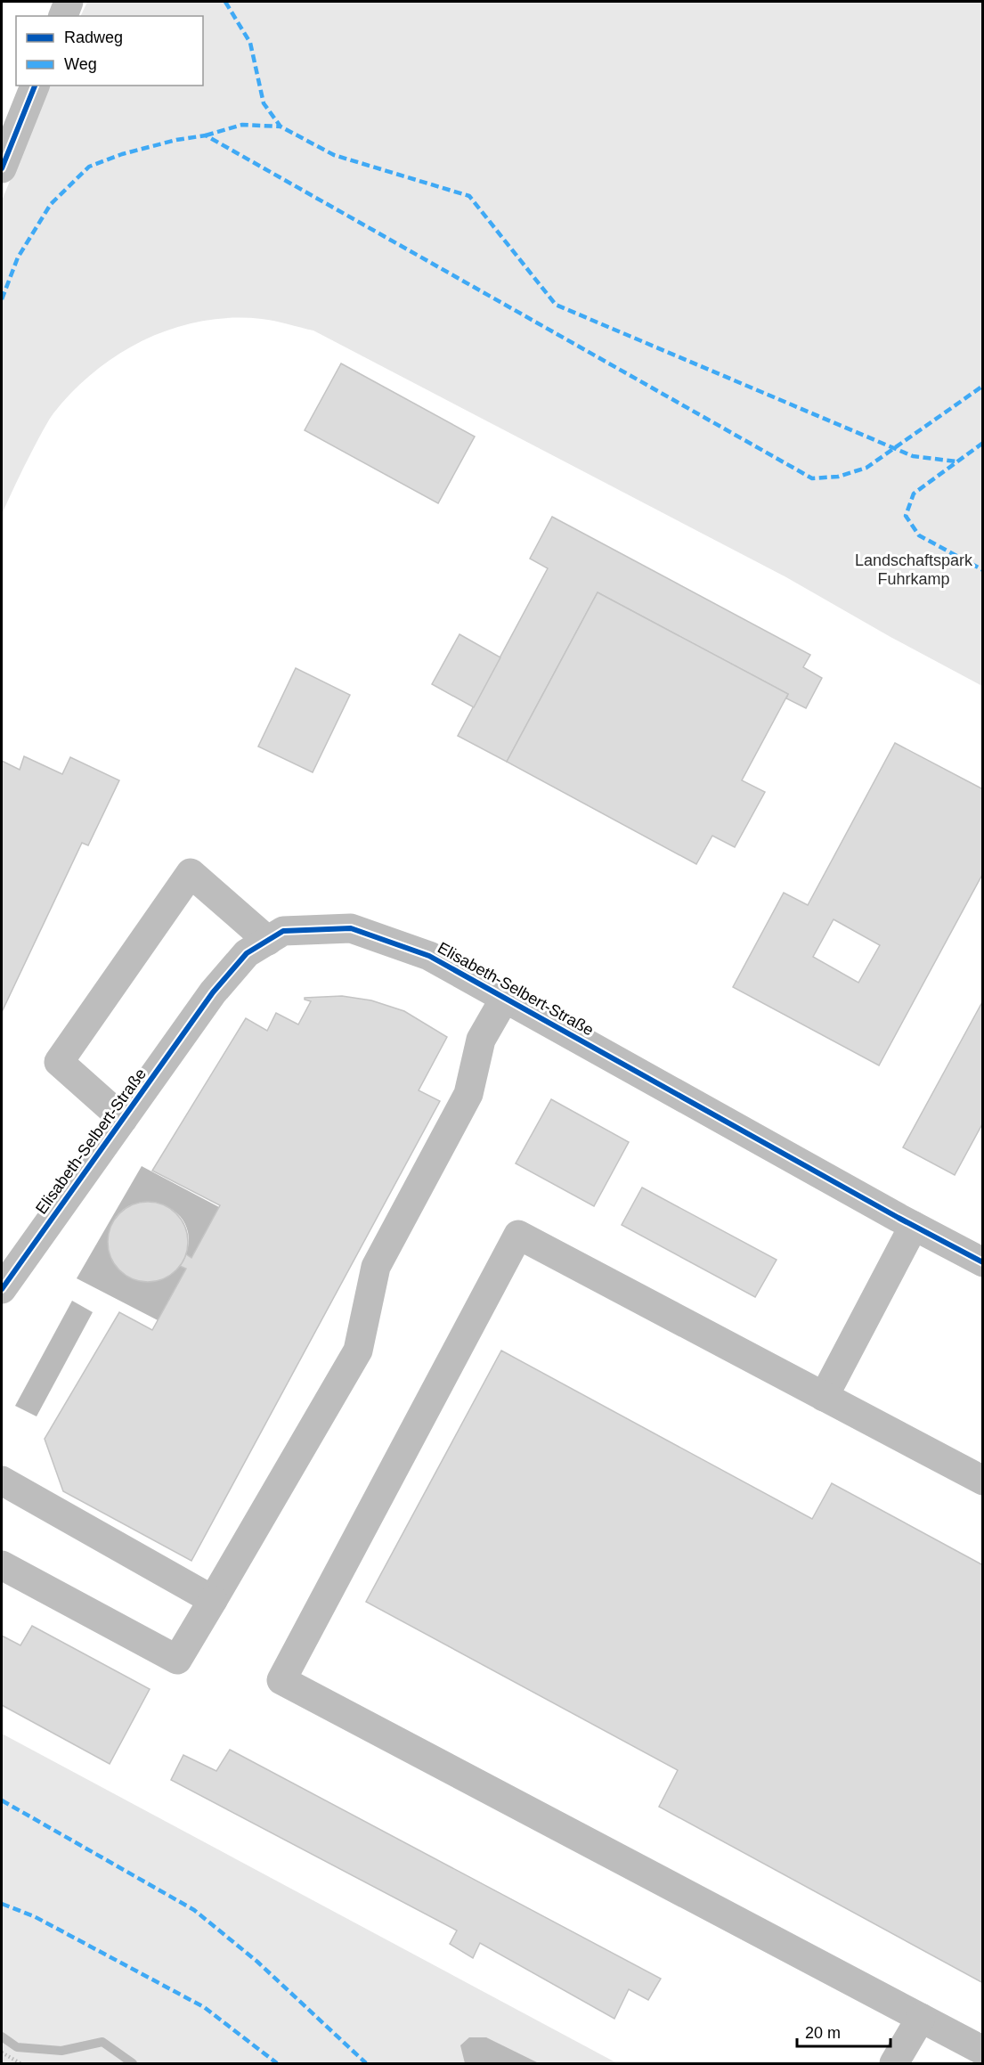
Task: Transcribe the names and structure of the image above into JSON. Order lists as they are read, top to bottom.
{
  "streets": {
    "street": ["Elisabeth-Selbert-Straße"]
  },
  "parks": ["Landschaftspark Fuhrkamp"],
  "legend": ["Radweg", "Weg"],
  "scale_bar": "20 m"
}
